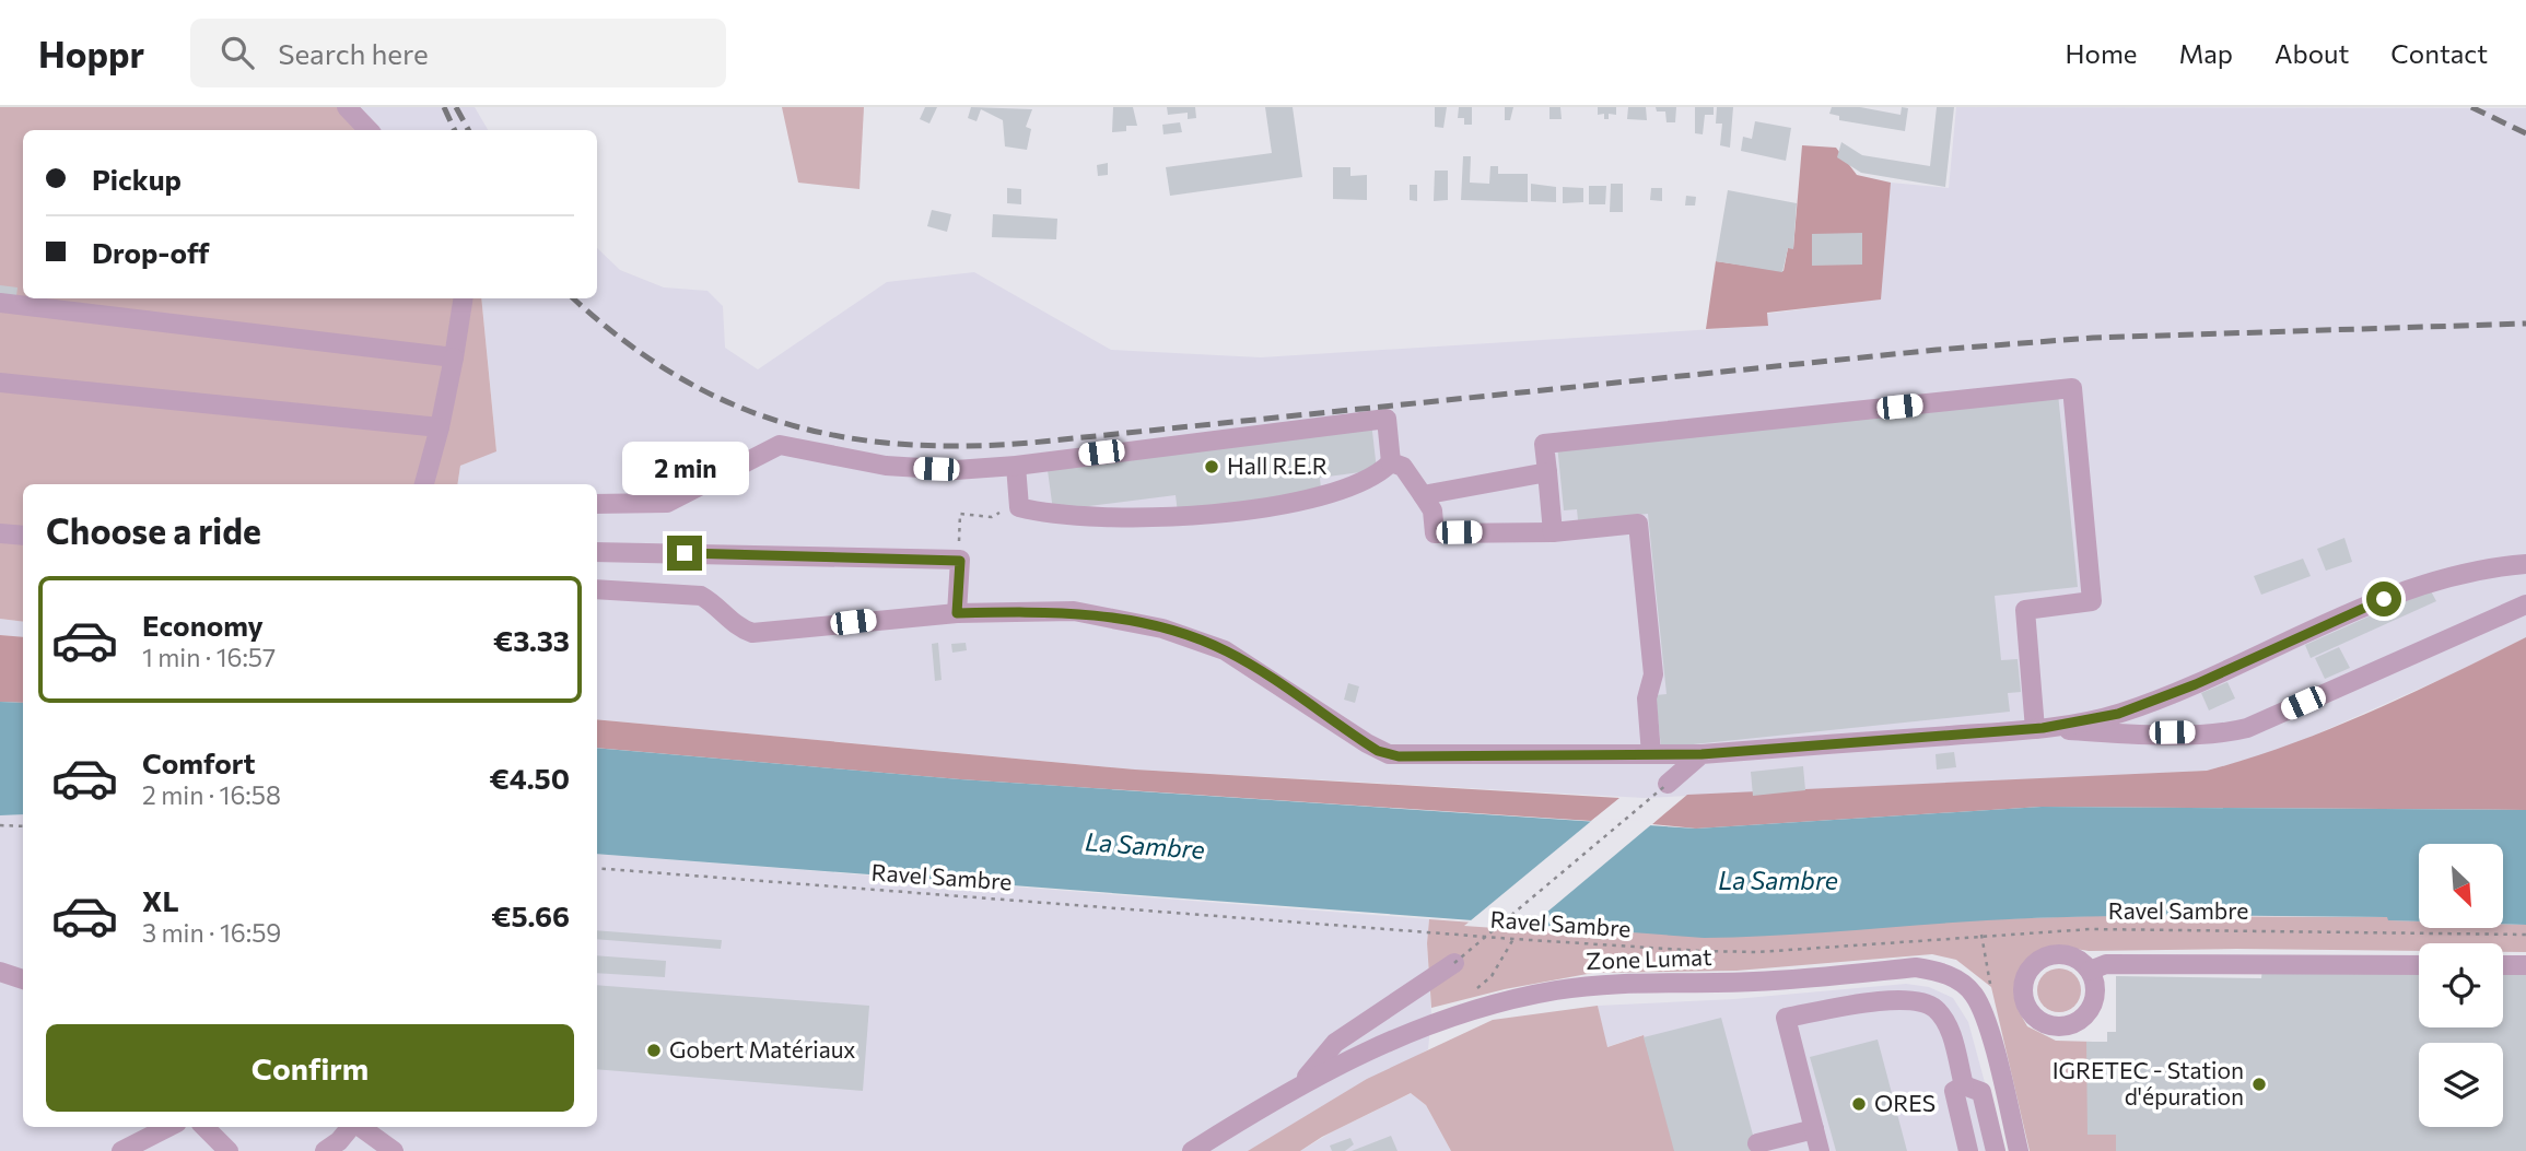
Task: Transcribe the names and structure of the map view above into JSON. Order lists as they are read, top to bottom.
{
  "streets": {
    "street": ["Zone Lumat"],
    "path": ["Ravel Sambre"]
  },
  "water": ["La Sambre"],
  "places": [
    "Hall R.E.R",
    "Gobert Matériaux",
    "IGRETEC - Station d'épuration",
    "ORES"
  ],
  "north": "bottom right",
  "page": {
    "header": "Hoppr",
    "search": "Search here",
    "nav": [
      "Home",
      "Map",
      "About",
      "Contact"
    ],
    "banner": ["Pickup", "Drop-off"],
    "bubble": "2 min",
    "heading": "Choose a ride",
    "list": [
      {
        "name": "Economy",
        "note": "1 min · 16:57",
        "value": "€3.33"
      },
      {
        "name": "Comfort",
        "note": "2 min · 16:58",
        "value": "€4.50"
      },
      {
        "name": "XL",
        "note": "3 min · 16:59",
        "value": "€5.66"
      }
    ],
    "buttons": "Confirm"
  }
}
